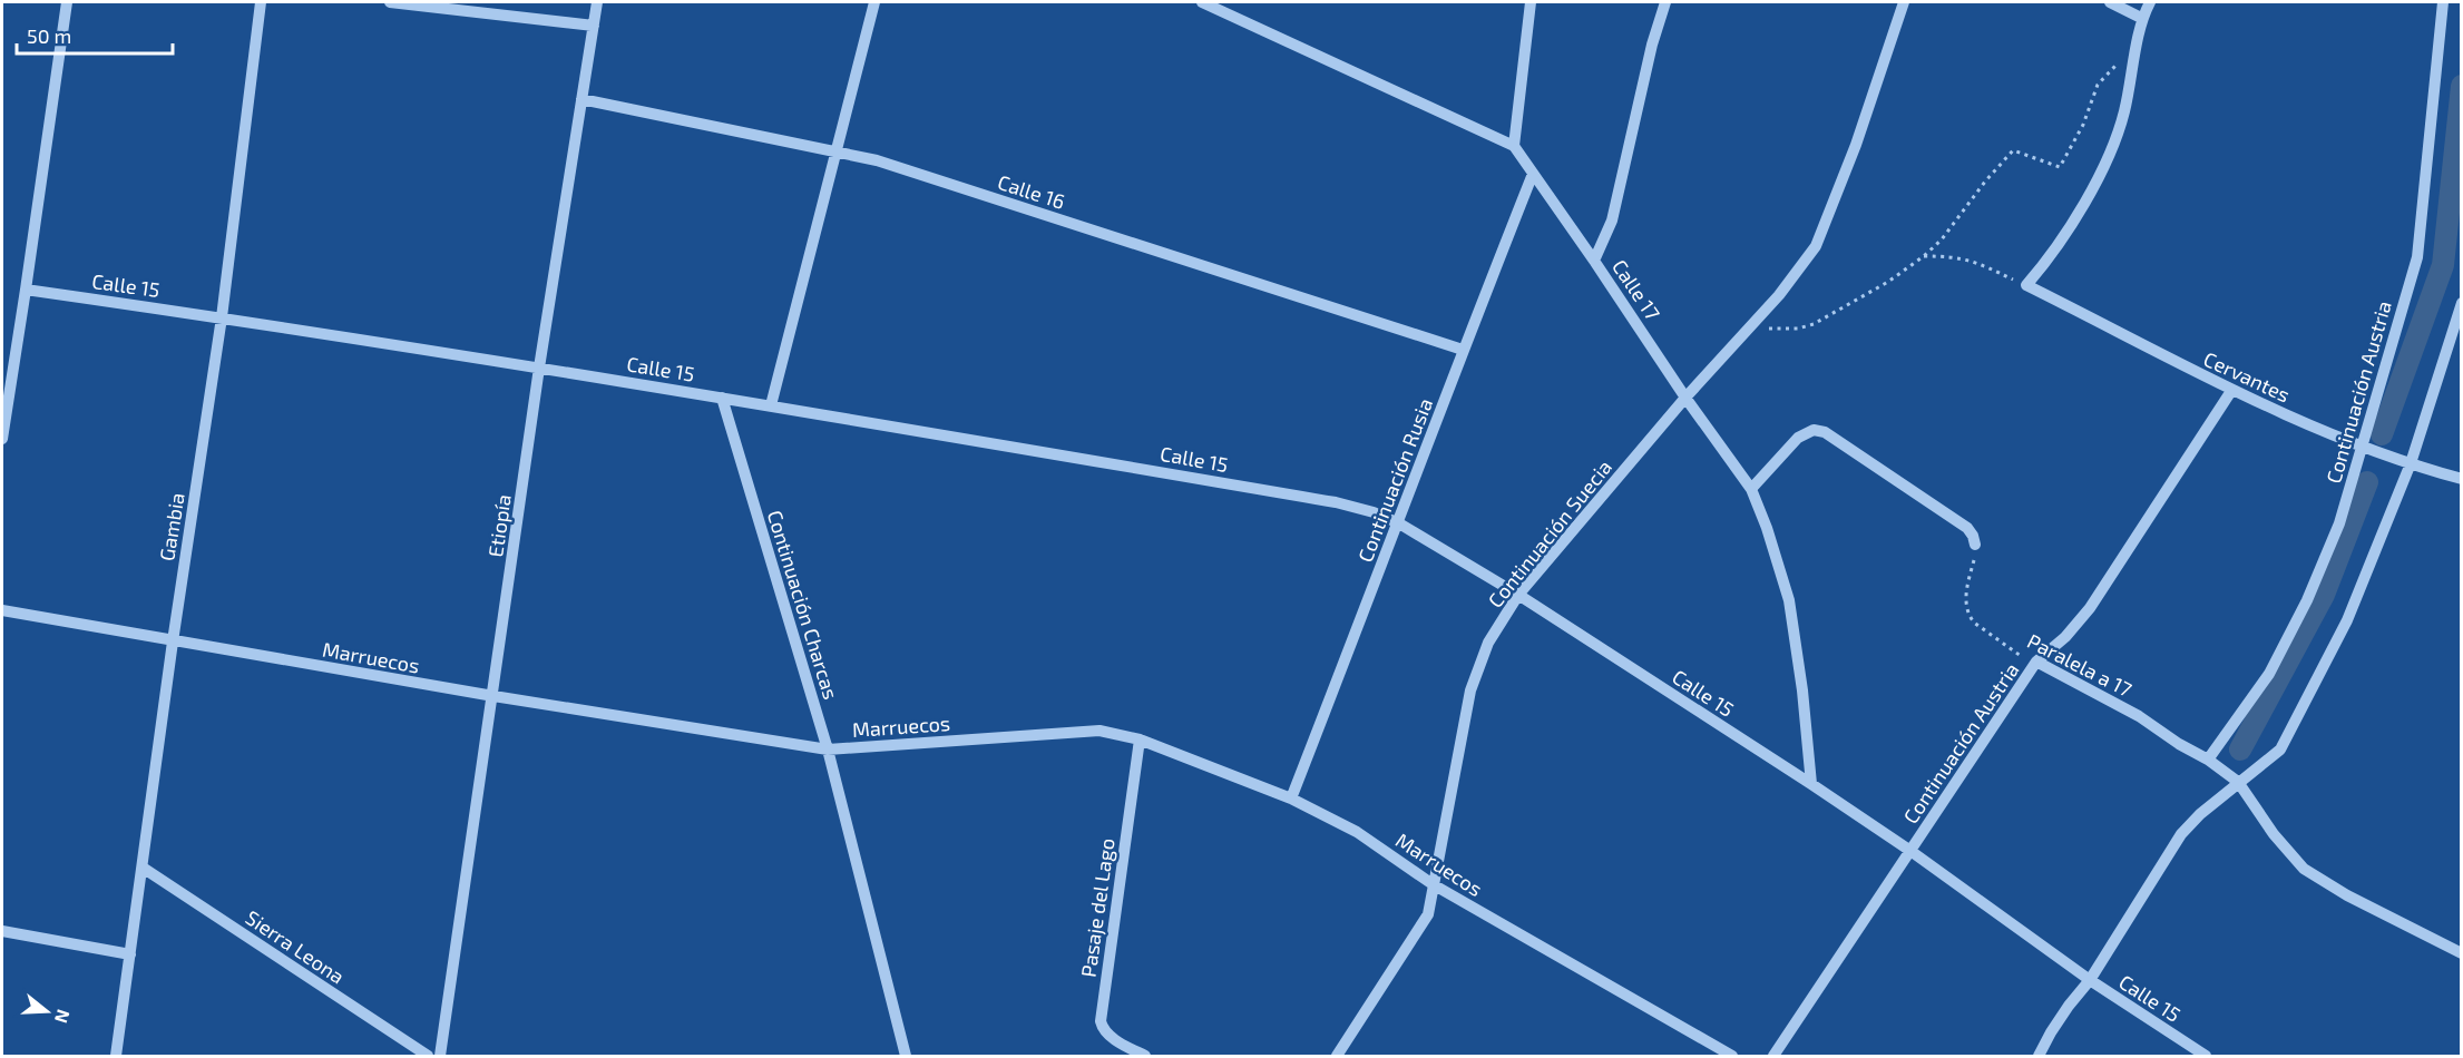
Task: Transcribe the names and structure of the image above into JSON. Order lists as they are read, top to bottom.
{
  "streets": {
    "street": [
      "Calle 16",
      "Calle 15",
      "Calle 17",
      "Cervantes",
      "Continuación Austria",
      "Continuación Rusia",
      "Etiopía",
      "Gambia",
      "Continuación Suecia",
      "Continuación Charcas",
      "Marruecos",
      "Paralela a 17",
      "Pasaje del Lago",
      "Sierra Leona"
    ]
  },
  "crossings": [
    ["Calle 16", "Continuación Rusia"],
    ["Calle 16", "Etiopía"],
    ["Calle 15", "Calle 17"],
    ["Calle 15", "Continuación Austria"],
    ["Calle 15", "Continuación Rusia"],
    ["Calle 15", "Etiopía"],
    ["Calle 15", "Gambia"],
    ["Calle 15", "Continuación Suecia"],
    ["Calle 15", "Continuación Charcas"],
    ["Calle 17", "Continuación Rusia"],
    ["Calle 17", "Continuación Suecia"],
    ["Cervantes", "Continuación Austria"],
    ["Continuación Austria", "Paralela a 17"],
    ["Continuación Rusia", "Marruecos"],
    ["Etiopía", "Marruecos"],
    ["Gambia", "Marruecos"],
    ["Gambia", "Sierra Leona"],
    ["Continuación Suecia", "Marruecos"],
    ["Continuación Charcas", "Marruecos"],
    ["Marruecos", "Pasaje del Lago"]
  ],
  "scale_bar": "50 m",
  "north": "right"
}
